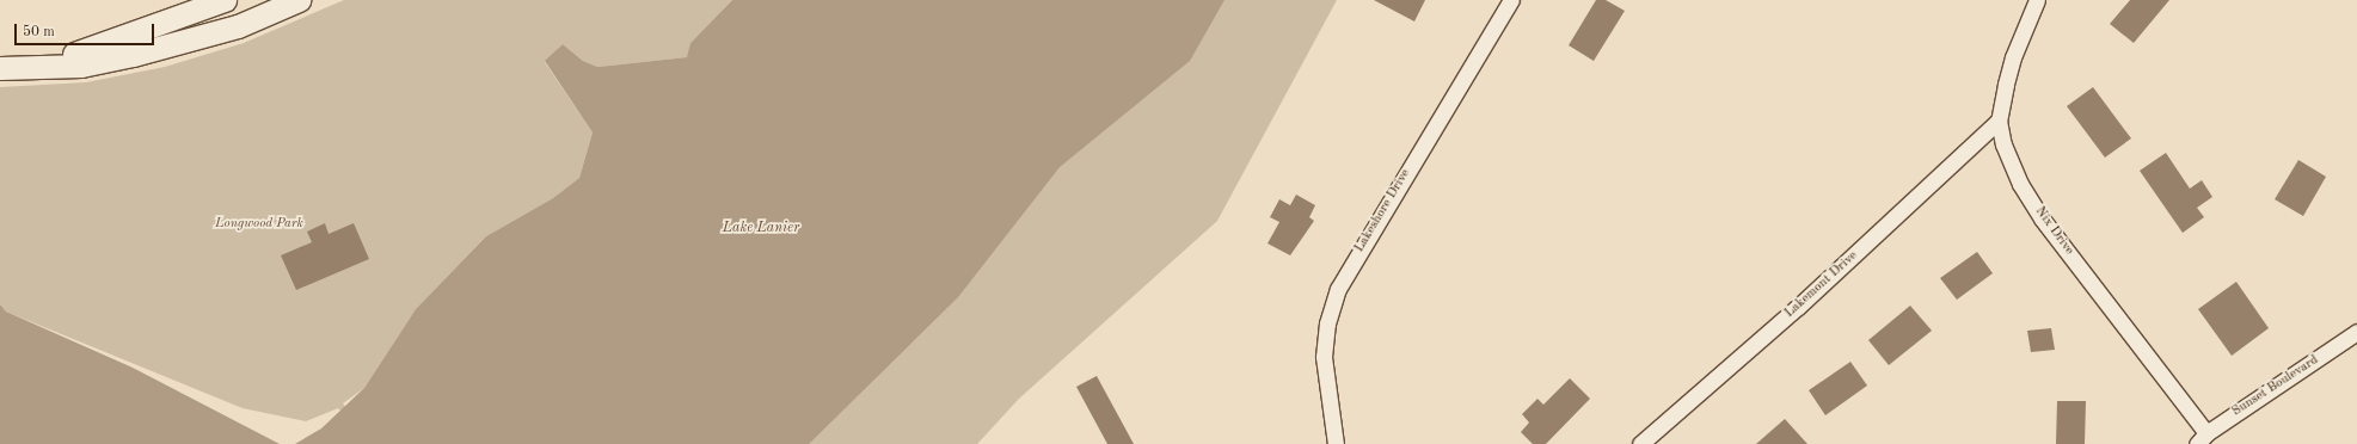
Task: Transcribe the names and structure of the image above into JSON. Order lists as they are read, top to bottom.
{
  "streets": {
    "street": [
      "Lakeshore Drive",
      "Nix Drive",
      "Lakemont Drive",
      "Sunset Boulevard"
    ]
  },
  "crossings": [
    ["Nix Drive", "Lakemont Drive"],
    ["Nix Drive", "Sunset Boulevard"]
  ],
  "water": ["Lake Lanier"],
  "parks": ["Longwood Park"],
  "scale_bar": "50 m"
}
